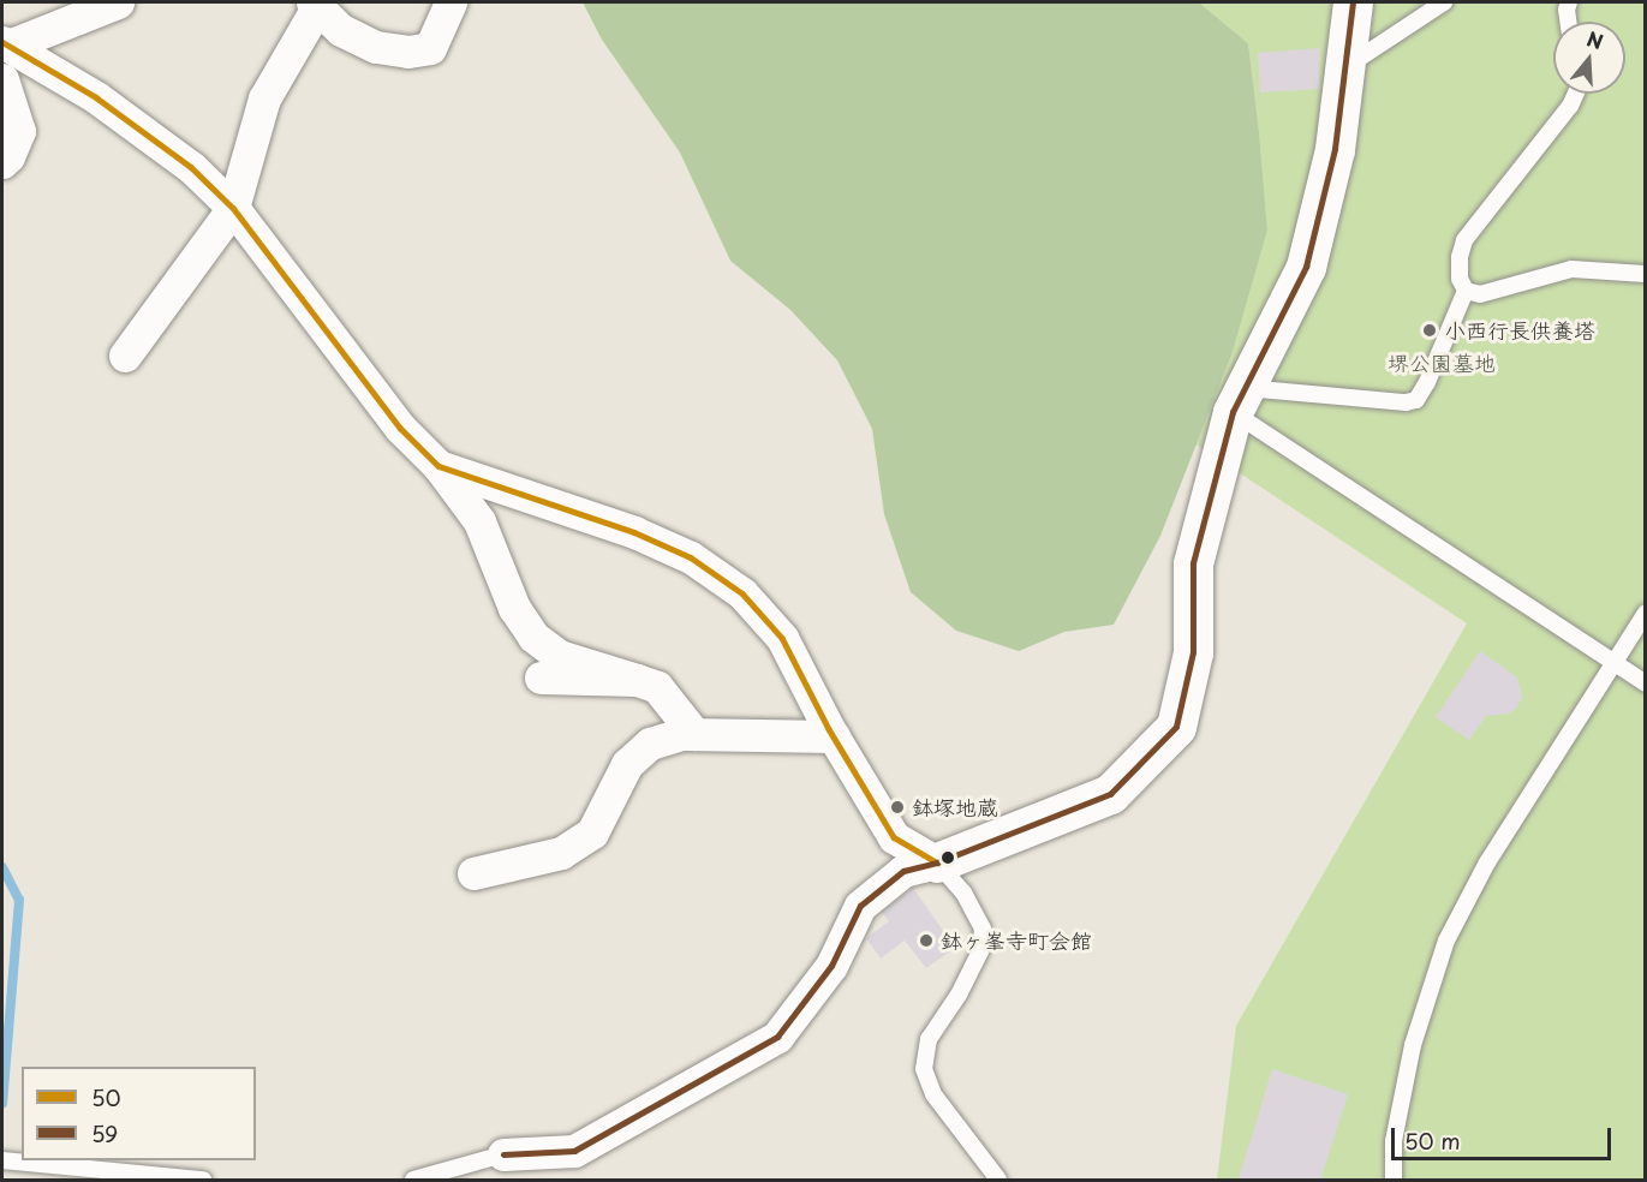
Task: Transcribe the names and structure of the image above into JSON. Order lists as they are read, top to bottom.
{
  "parks": ["堺公園墓地"],
  "places": ["小西行長供養塔", "鉢塚地蔵", "鉢ヶ峯寺町会館"],
  "lines": ["transit line 59", "transit line 50"],
  "legend": ["50", "59"],
  "scale_bar": "50 m",
  "north": "top"
}
